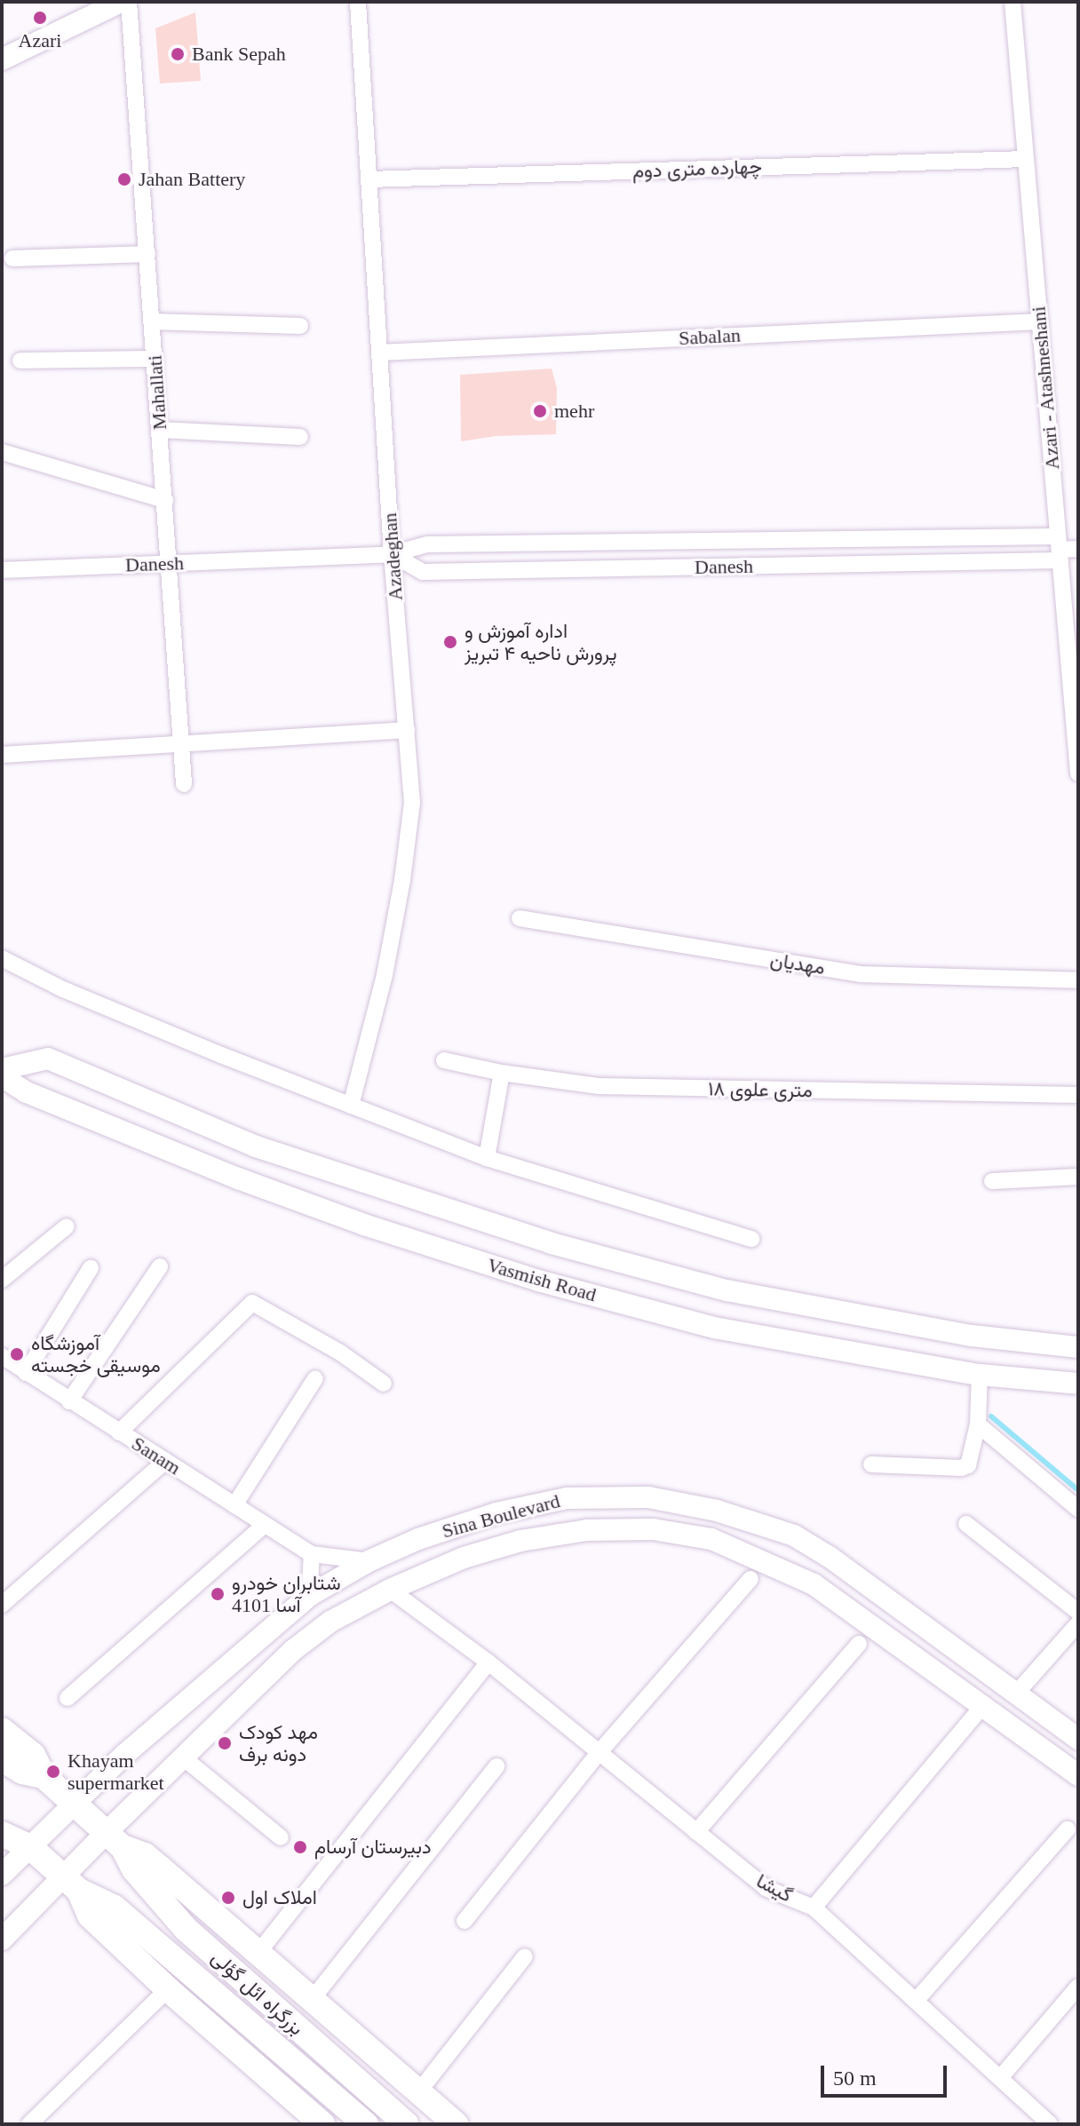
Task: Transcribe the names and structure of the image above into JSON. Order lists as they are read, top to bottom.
{
  "streets": {
    "highway": ["بزرگراه ائل گؤلی"],
    "main road": ["Vasmish Road", "Sina Boulevard"],
    "street": [
      "چهارده متری دوم",
      "Sabalan",
      "Azari - Atashneshani",
      "Mahallati",
      "Azadeghan",
      "Danesh",
      "مهدیان",
      "۱۸ متری علوی",
      "Sanam",
      "گیشا"
    ]
  },
  "crossings": [
    ["چهارده متری دوم", "Azari - Atashneshani"],
    ["چهارده متری دوم", "Azadeghan"],
    ["Sabalan", "Azari - Atashneshani"],
    ["Sabalan", "Azadeghan"],
    ["Azari - Atashneshani", "Danesh"],
    ["Mahallati", "Danesh"],
    ["Azadeghan", "Danesh"],
    ["Sina Boulevard", "گیشا"],
    ["Sina Boulevard", "بزرگراه ائل گؤلی"]
  ],
  "places": [
    "Azari",
    "Bank Sepah",
    "Jahan Battery",
    "mehr",
    "اداره آموزش و پرورش ناحیه ۴ تبریز",
    "آموزشگاه موسیقی خجسته",
    "شتابران خودرو 4101 آسا",
    "مهد کودک دونه برف",
    "Khayam supermarket",
    "دبیرستان آرسام",
    "املاک اول"
  ],
  "scale_bar": "50 m"
}
